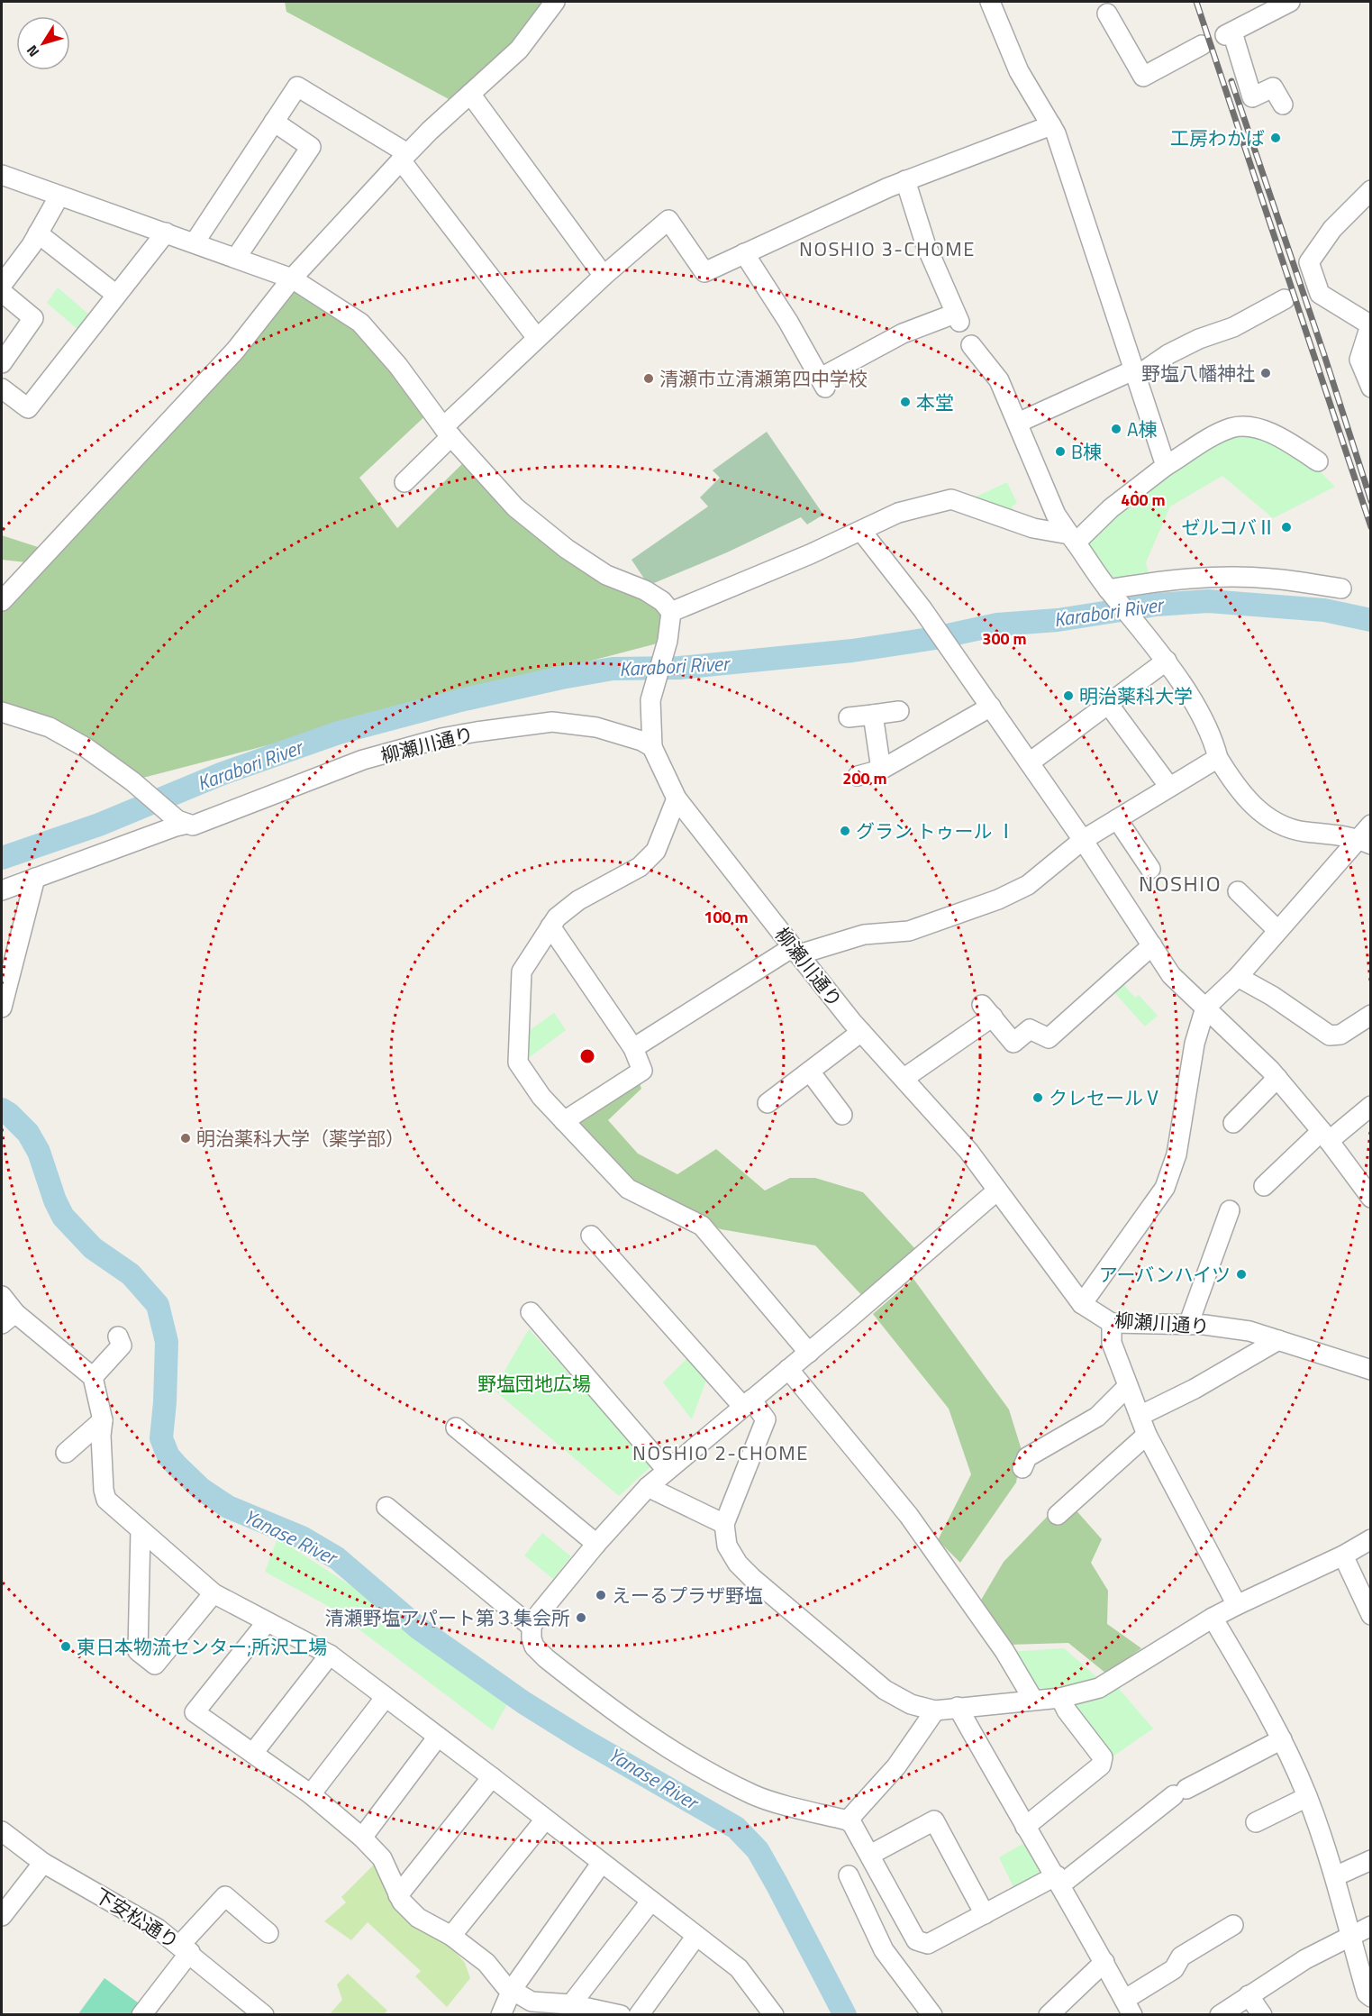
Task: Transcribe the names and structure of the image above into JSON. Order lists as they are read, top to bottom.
{
  "streets": {
    "street": ["柳瀬川通り", "下安松通り"]
  },
  "districts": ["NOSHIO 3-CHOME", "NOSHIO", "NOSHIO 2-CHOME"],
  "water": ["Karabori River", "Yanase River"],
  "parks": ["野塩団地広場"],
  "places": [
    "工房わかば",
    "野塩八幡神社",
    "清瀬市立清瀬第四中学校",
    "本堂",
    "A棟",
    "B棟",
    "ゼルコバⅡ",
    "明治薬科大学",
    "グラン トゥール Ⅰ",
    "クレセールⅤ",
    "明治薬科大学（薬学部）",
    "アーバンハイツ",
    "えーるプラザ野塩",
    "清瀬野塩アパート第３集会所",
    "東日本物流センター;所沢工場"
  ],
  "north": "bottom left",
  "rings": [
    "400 m",
    "300 m",
    "200 m",
    "100 m"
  ]
}
